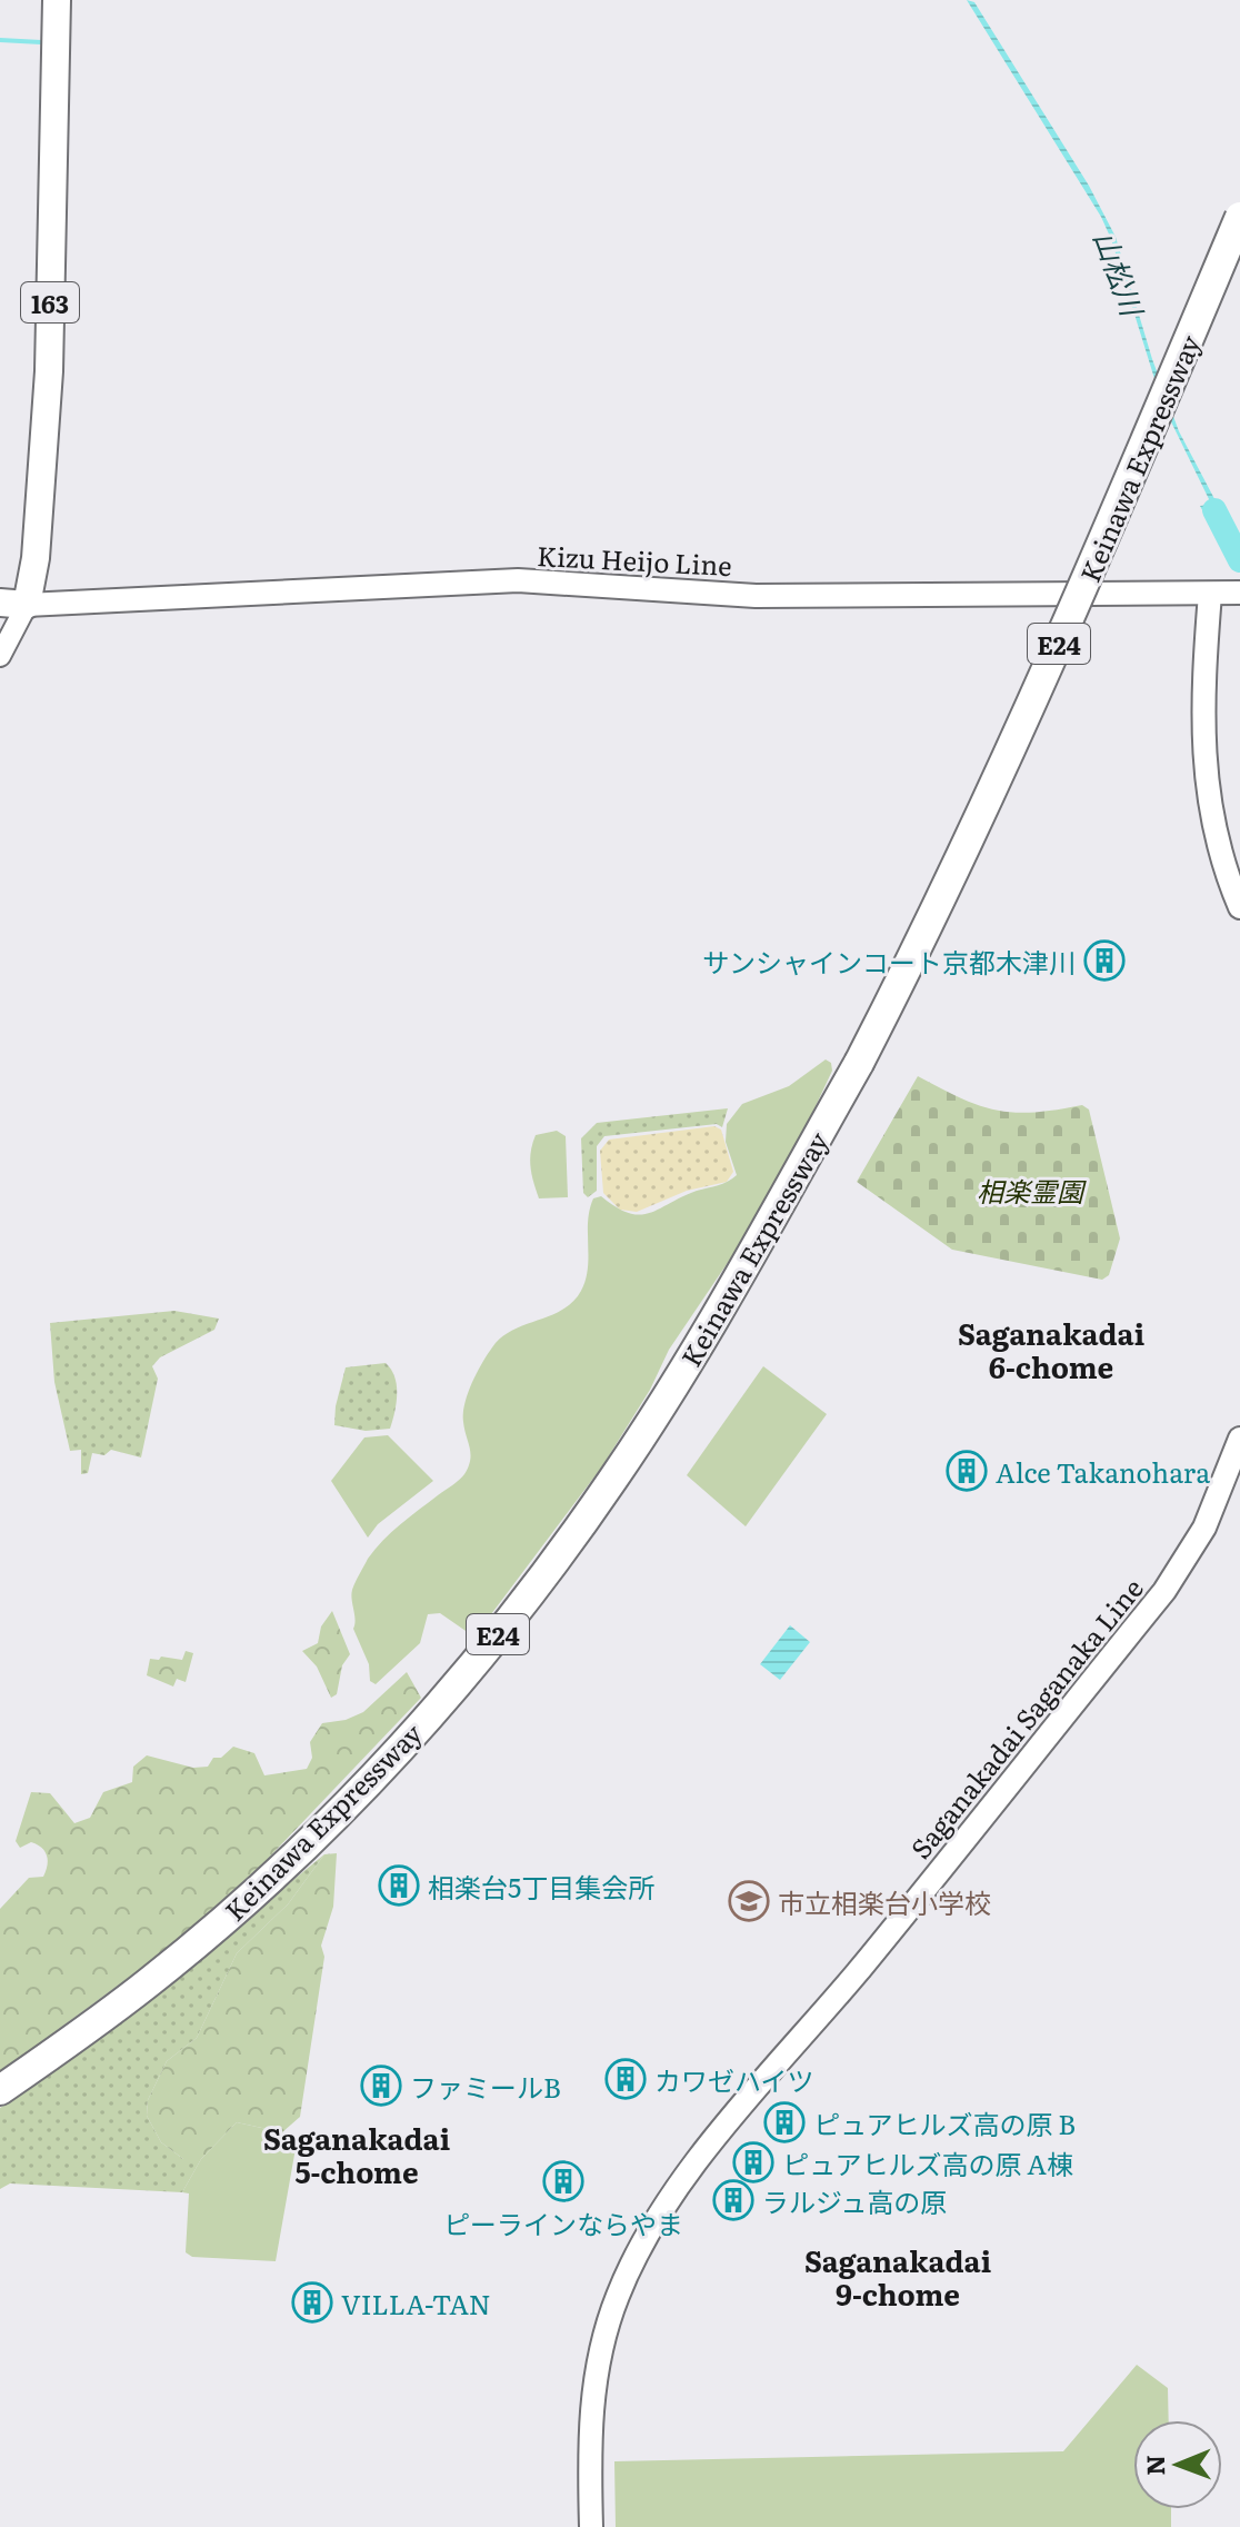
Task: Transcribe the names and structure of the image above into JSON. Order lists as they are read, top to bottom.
{
  "streets": {
    "highway": ["163", "Keinawa Expressway", "E24"],
    "main road": ["Kizu Heijo Line", "Saganakadai Saganaka Line"]
  },
  "crossings": [
    ["163", "Kizu Heijo Line"]
  ],
  "districts": ["Saganakadai 6-chome", "Saganakadai 5-chome", "Saganakadai 9-chome"],
  "water": ["山松川"],
  "parks": ["相楽霊園"],
  "places": {
    "building": [
      "サンシャインコート京都木津川",
      "Alce Takanohara",
      "相楽台5丁目集会所",
      "カワゼハイツ",
      "ファミールB",
      "ピュアヒルズ高の原 B",
      "ピュアヒルズ高の原 A棟",
      "ピーラインならやま",
      "ラルジュ高の原",
      "VILLA-TAN"
    ],
    "school or university": ["市立相楽台小学校"]
  },
  "north": "left"
}
